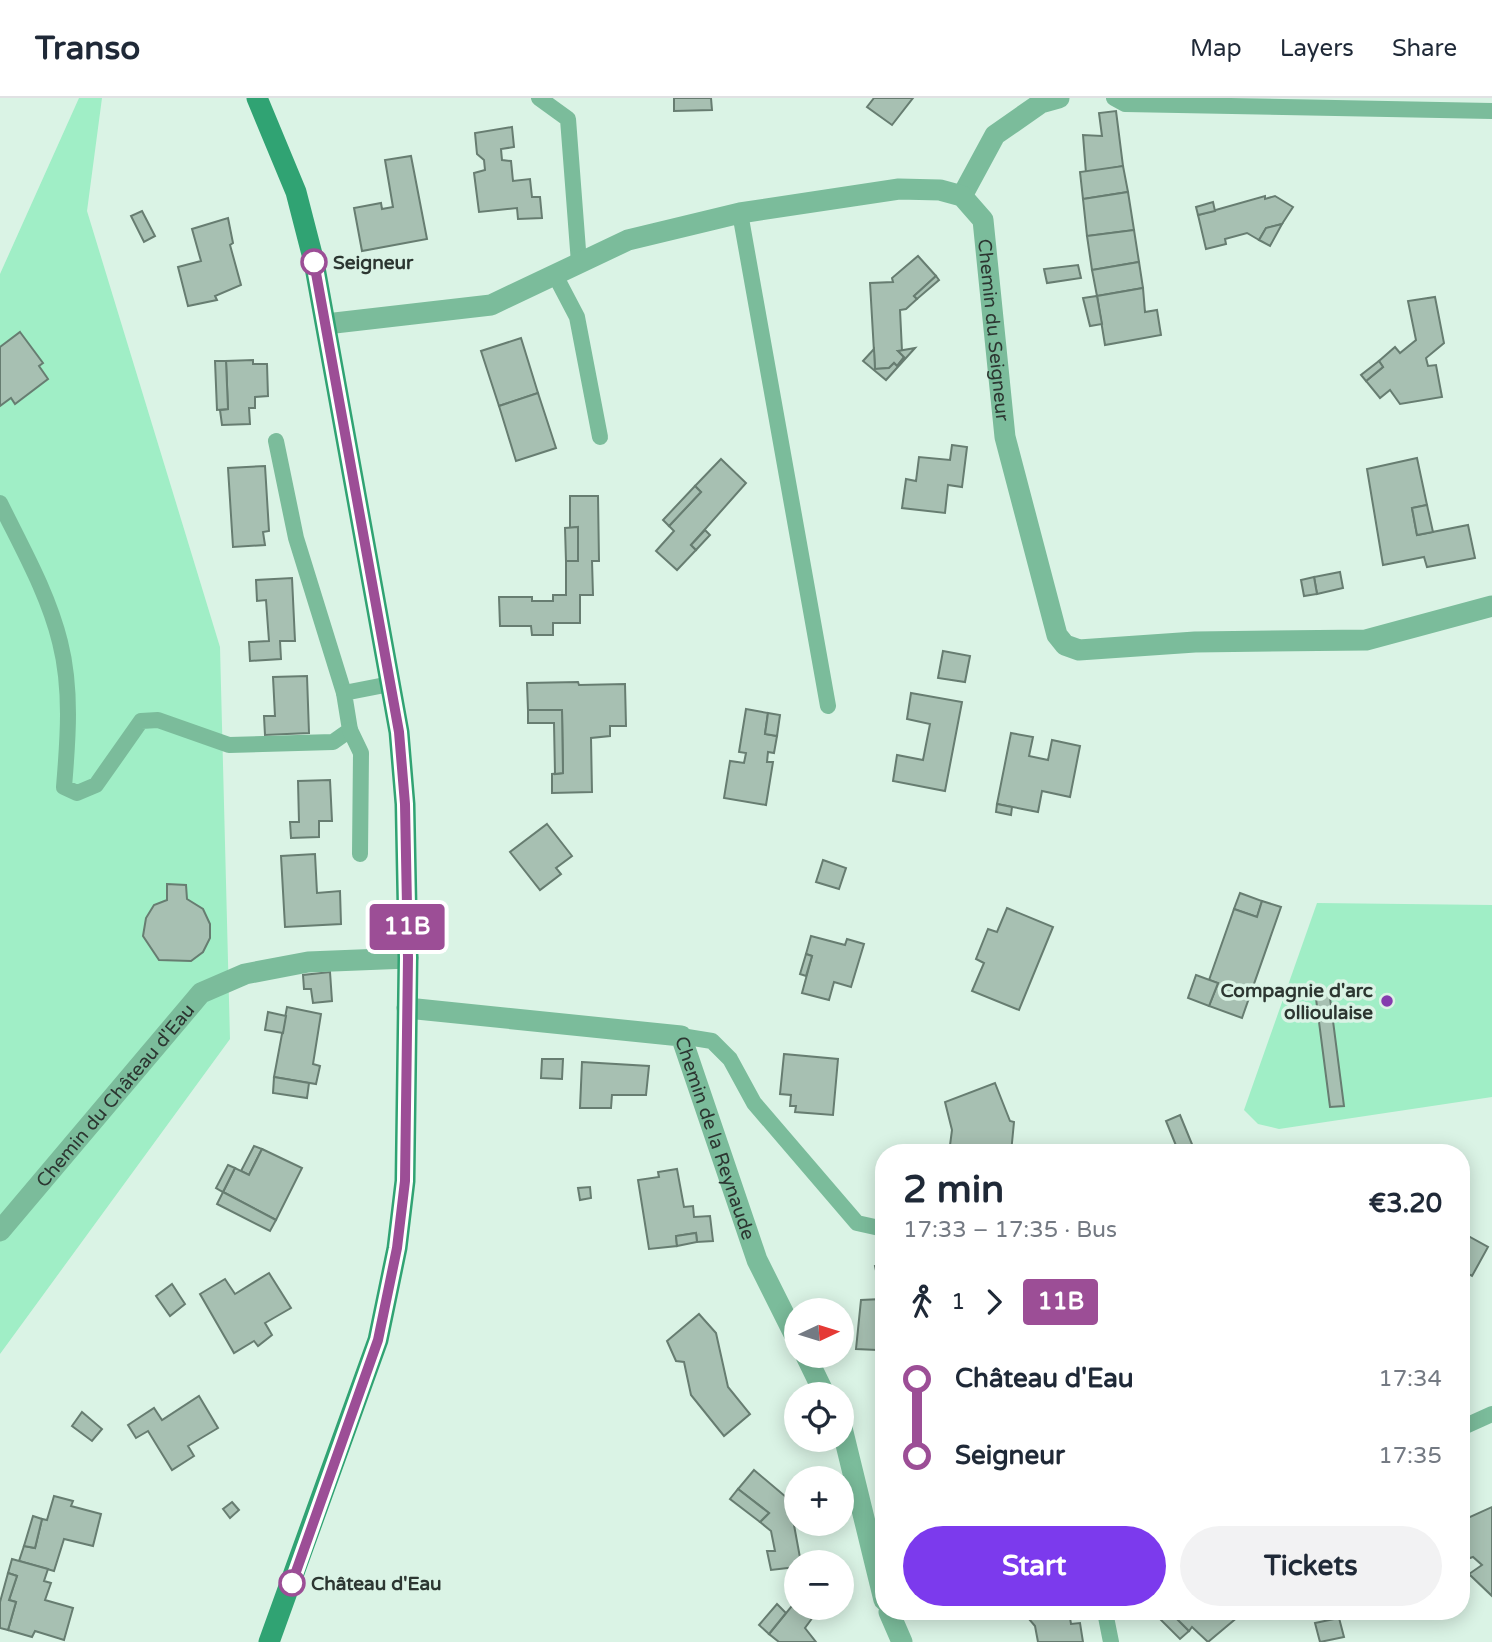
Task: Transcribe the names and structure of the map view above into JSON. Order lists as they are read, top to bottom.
{
  "streets": {
    "street": ["Chemin du Seigneur", "Chemin du Château d'Eau", "Chemin de la Reynaude"]
  },
  "places": ["Seigneur", "Compagnie d'arc ollioulaise", "Château d'Eau"],
  "lines": ["bus line 11B"],
  "north": "right",
  "page": {
    "header": "Transo",
    "nav": ["Map", "Layers", "Share"],
    "on_map": "11B",
    "heading": ["2 min", "17:33 – 17:35 · Bus", "€3.20"],
    "legs": ["1", "11B"],
    "map_buttons": ["+", "−"],
    "list": [
      {
        "name": "Château d'Eau",
        "value": "17:34"
      },
      {
        "name": "Seigneur",
        "value": "17:35"
      }
    ],
    "buttons": ["Start", "Tickets"]
  }
}
